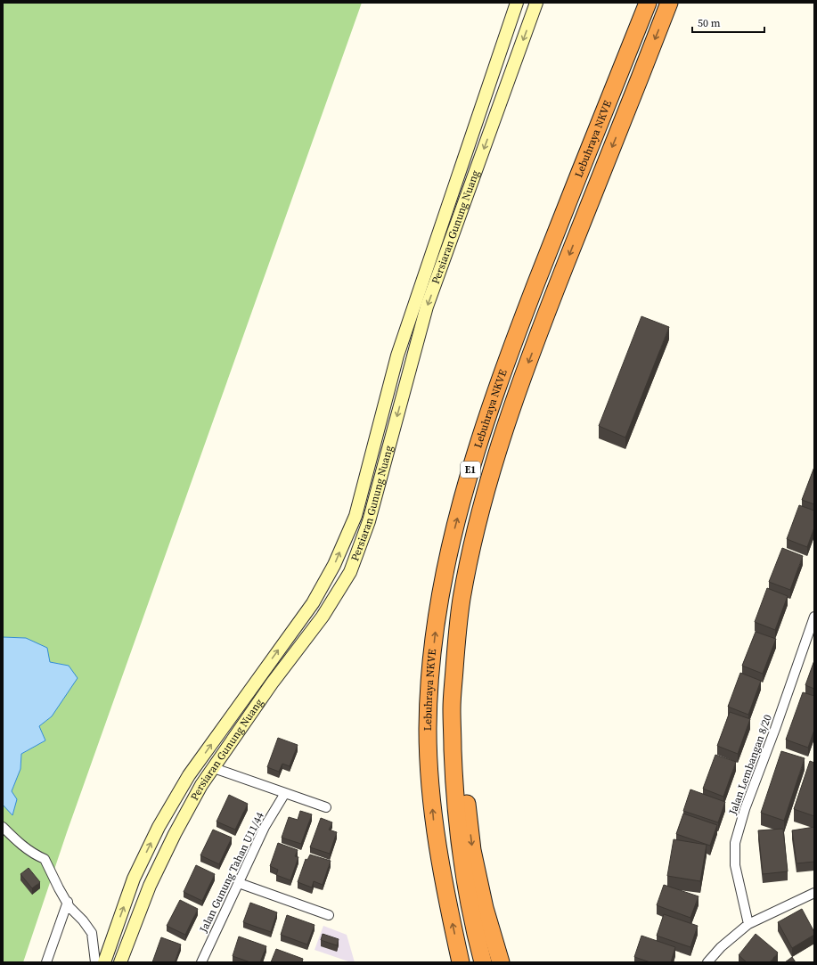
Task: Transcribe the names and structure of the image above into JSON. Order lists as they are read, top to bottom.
{
  "streets": {
    "highway": ["Lebuhraya NKVE", "E1"],
    "street": ["Persiaran Gunung Nuang", "Jalan Lembangan 8/20", "Jalan Gunung Tahan U11/44"]
  },
  "scale_bar": "50 m"
}
